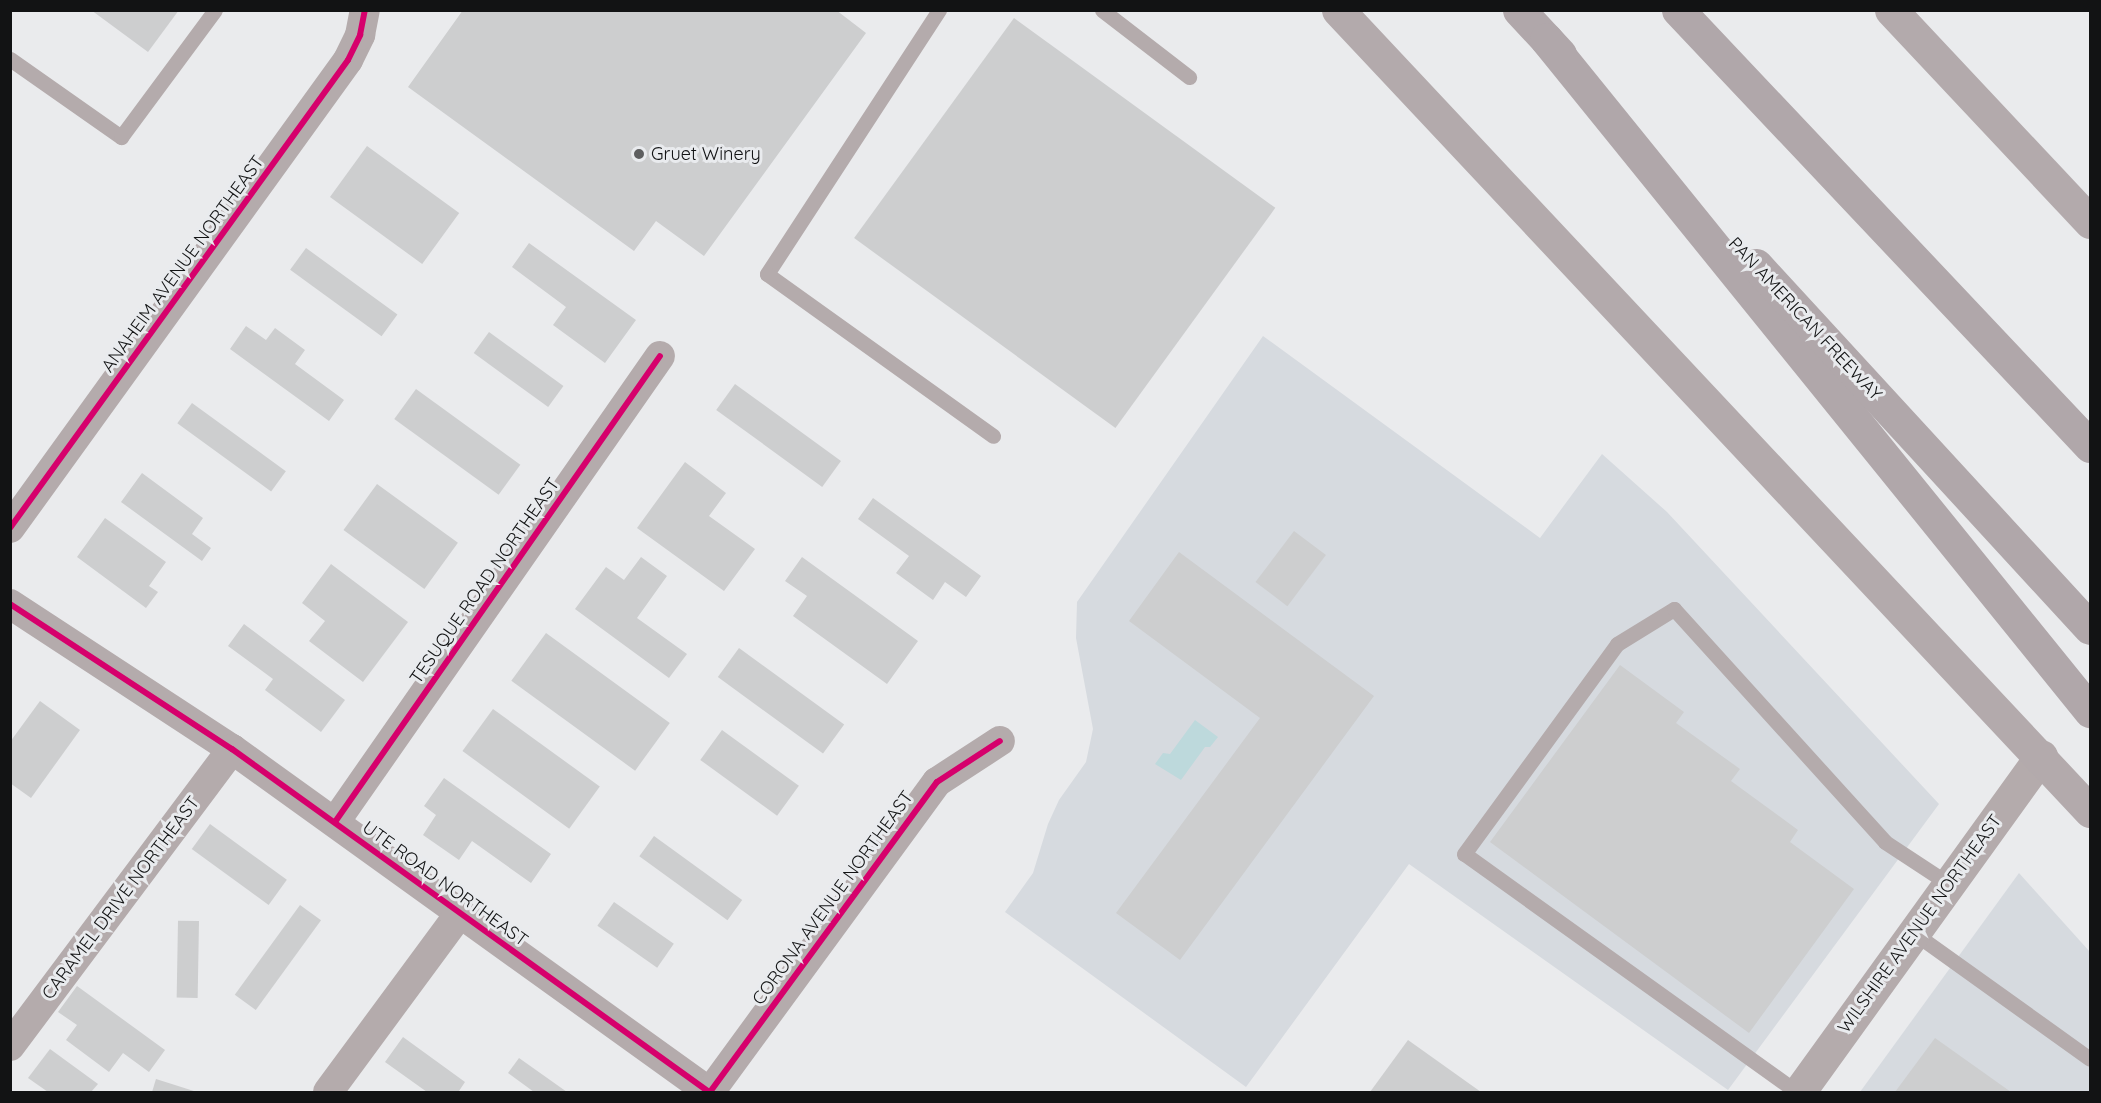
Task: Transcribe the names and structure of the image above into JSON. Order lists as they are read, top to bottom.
{
  "streets": {
    "highway": ["PAN AMERICAN FREEWAY"],
    "street": [
      "ANAHEIM AVENUE NORTHEAST",
      "TESUQUE ROAD NORTHEAST",
      "UTE ROAD NORTHEAST",
      "CARAMEL DRIVE NORTHEAST",
      "CORONA AVENUE NORTHEAST",
      "WILSHIRE AVENUE NORTHEAST"
    ]
  },
  "crossings": [
    ["TESUQUE ROAD NORTHEAST", "UTE ROAD NORTHEAST"],
    ["UTE ROAD NORTHEAST", "CARAMEL DRIVE NORTHEAST"],
    ["UTE ROAD NORTHEAST", "CORONA AVENUE NORTHEAST"]
  ],
  "places": ["Gruet Winery"]
}
